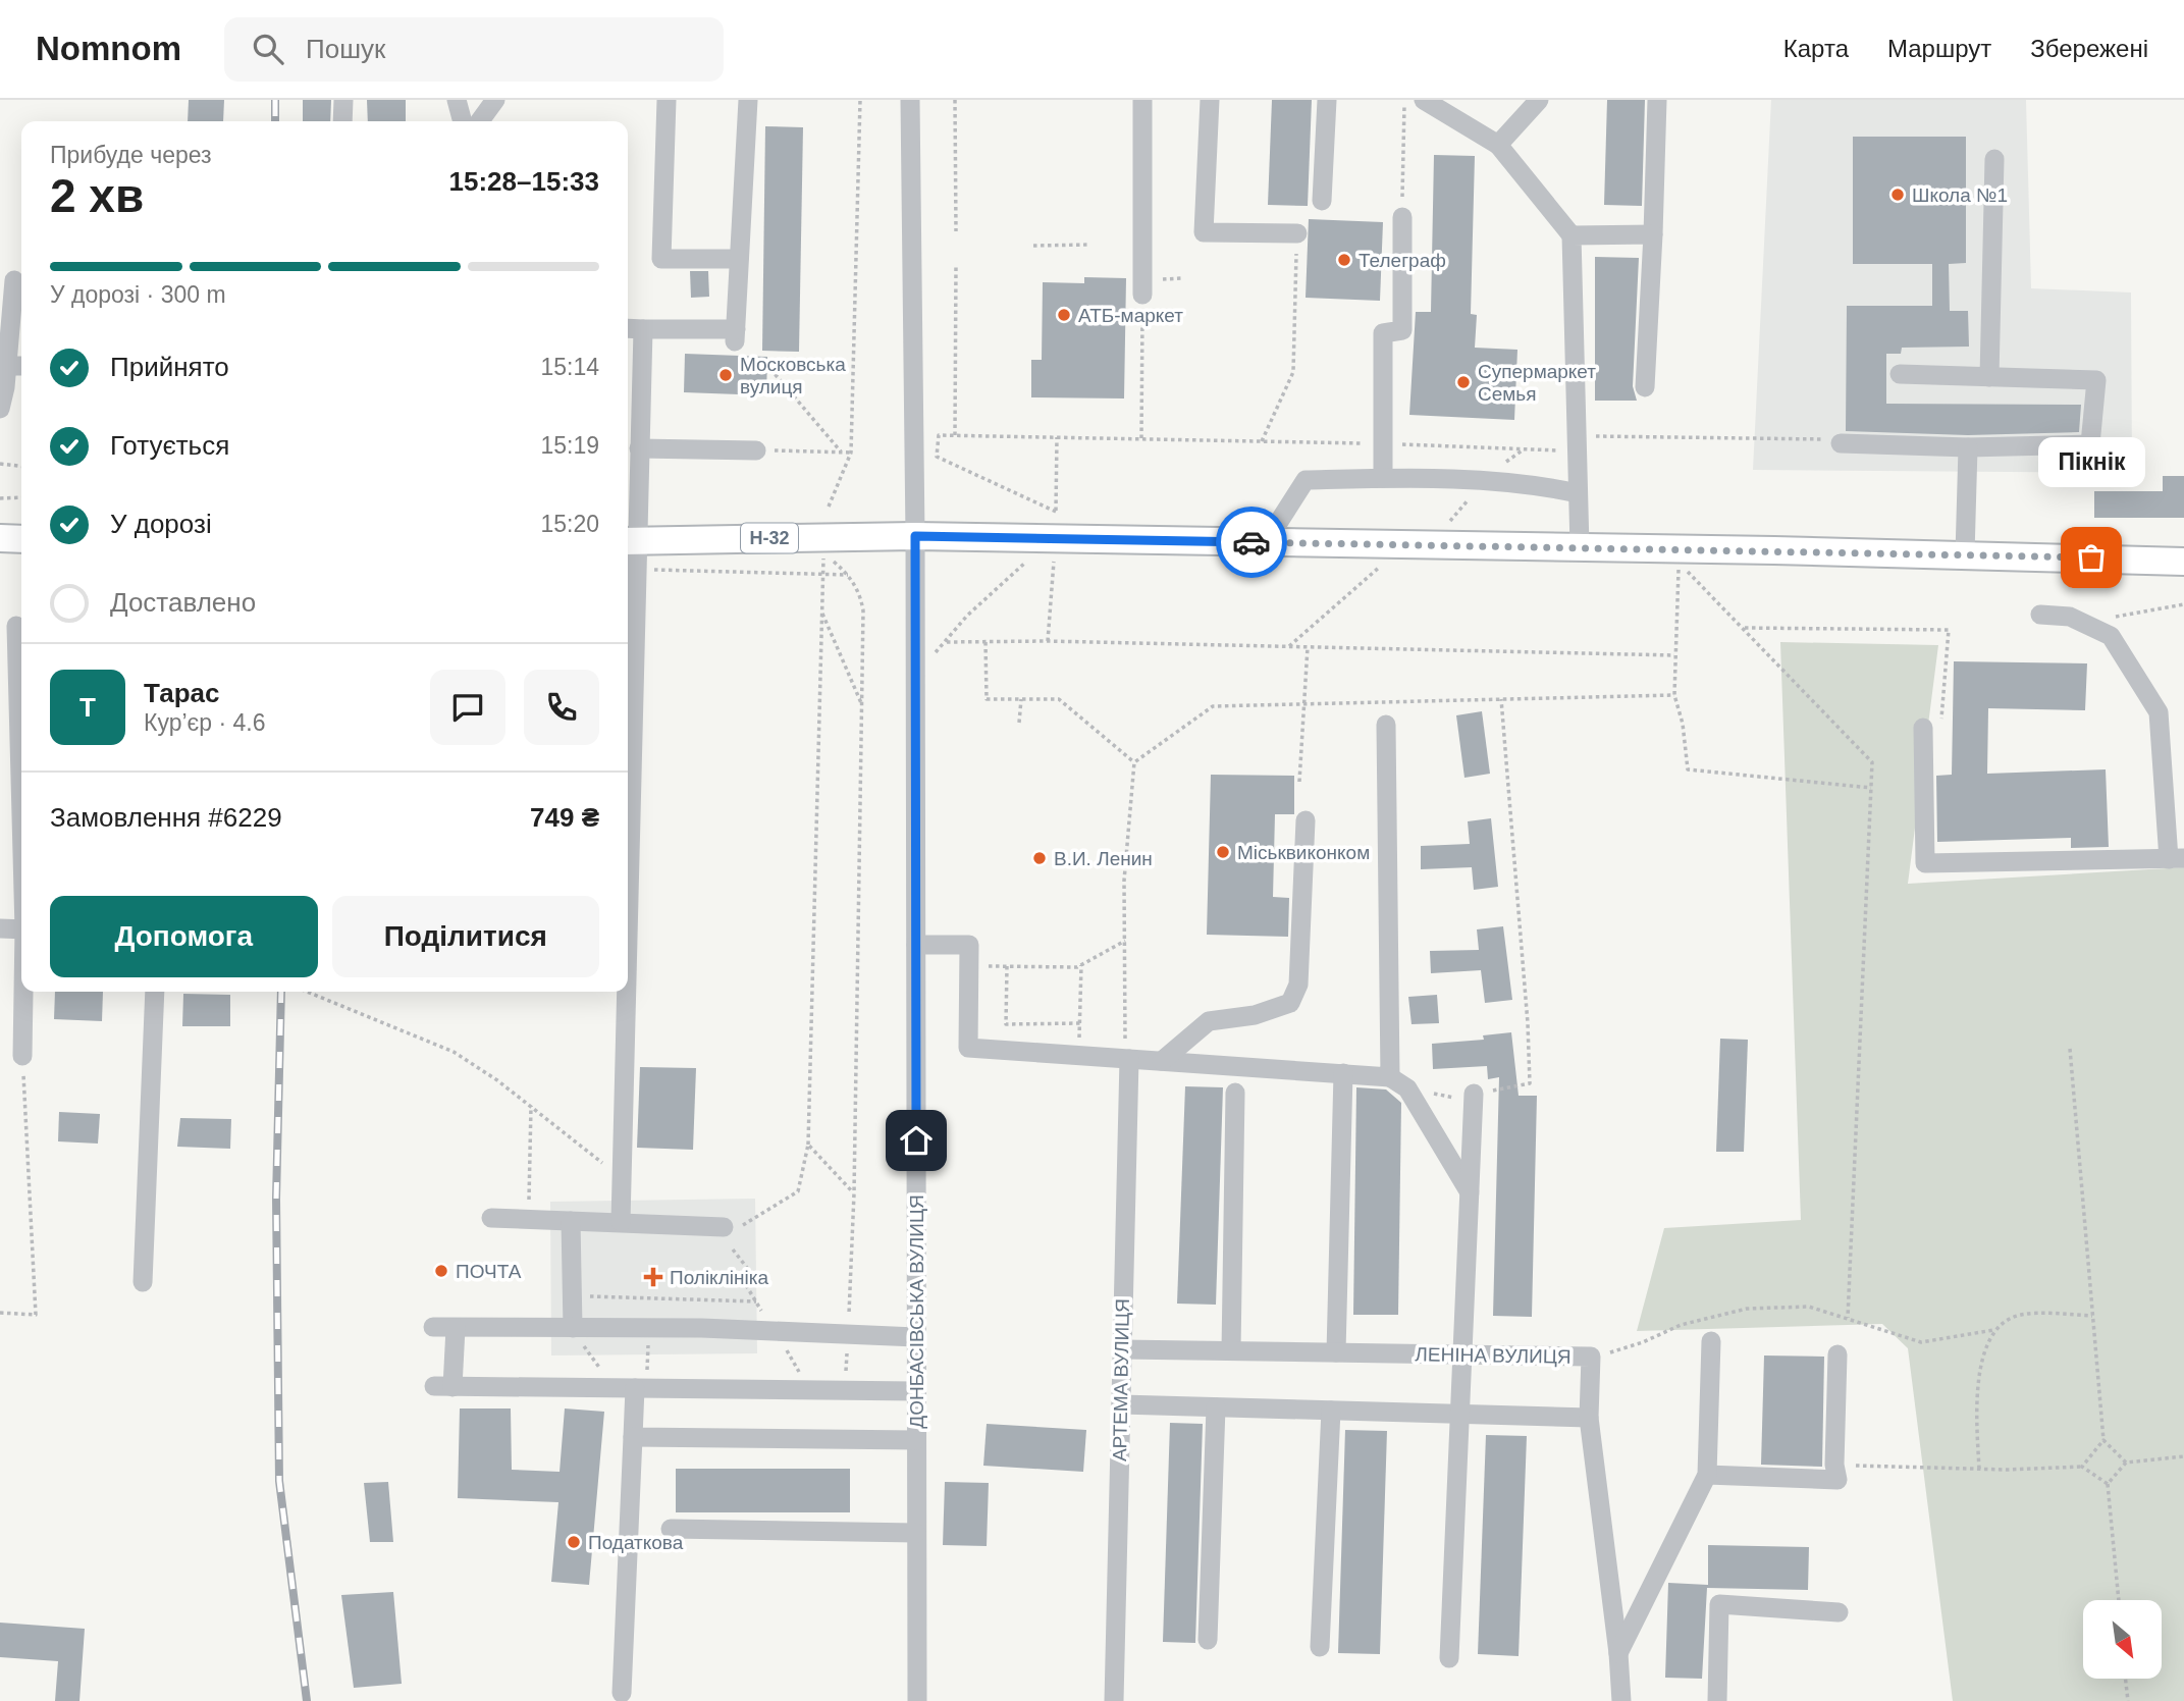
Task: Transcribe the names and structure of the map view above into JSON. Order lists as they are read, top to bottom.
{
  "streets": {
    "main road": ["Н-32"],
    "street": ["ДОНБАСІВСЬКА ВУЛИЦЯ", "ЛЕНІНА ВУЛИЦЯ", "АРТЕМА ВУЛИЦЯ"]
  },
  "crossings": [
    ["Н-32", "ДОНБАСІВСЬКА ВУЛИЦЯ"],
    ["ЛЕНІНА ВУЛИЦЯ", "АРТЕМА ВУЛИЦЯ"]
  ],
  "places": {
    "other": [
      "Школа №1",
      "Телеграф",
      "АТБ-маркет",
      "Московська вулиця",
      "Супермаркет Семья",
      "Пікнік",
      "Міськвиконком",
      "В.И. Ленин",
      "ПОЧТА",
      "Податкова"
    ],
    "health": ["Поліклініка"]
  },
  "north": "bottom right",
  "page": {
    "header": "Nomnom",
    "search": "Пошук",
    "nav": ["Карта", "Маршрут", "Збережені"],
    "heading": ["2 хв", "Прибуде через", "15:28–15:33"],
    "panel": [
      "Тарас",
      "Кур’єр · 4.6",
      "Замовлення #6229",
      "749 ₴"
    ],
    "bar": "У дорозі · 300 m",
    "list": [
      ["Прийнято", "15:14"],
      ["Готується", "15:19"],
      ["У дорозі", "15:20"],
      "Доставлено"
    ],
    "bubble": "Пікнік",
    "round": "Т",
    "buttons": ["Допомога", "Поділитися"]
  }
}
